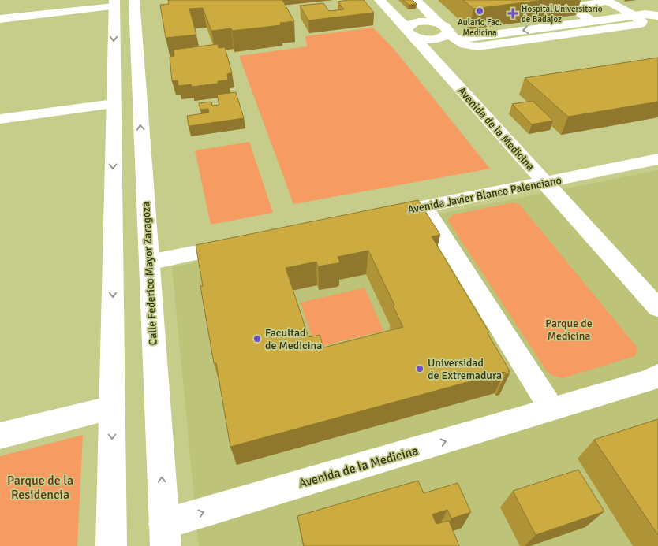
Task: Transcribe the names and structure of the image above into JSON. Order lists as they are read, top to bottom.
{
  "streets": {
    "street": ["Avenida de la Medicina", "Avenida Javier Blanco Palenciano", "Calle Federico Mayor Zaragoza"]
  },
  "crossings": [
    ["Avenida de la Medicina", "Avenida Javier Blanco Palenciano"],
    ["Avenida de la Medicina", "Calle Federico Mayor Zaragoza"]
  ],
  "one_way": ["Avenida de la Medicina"],
  "parks": ["Parque de Medicina", "Parque de la Residencia"],
  "places": {
    "other": ["Aulario Fac. Medicina", "Facultad de Medicina", "Universidad de Extremadura"],
    "health": ["Hospital Universitario de Badajoz"]
  }
}
